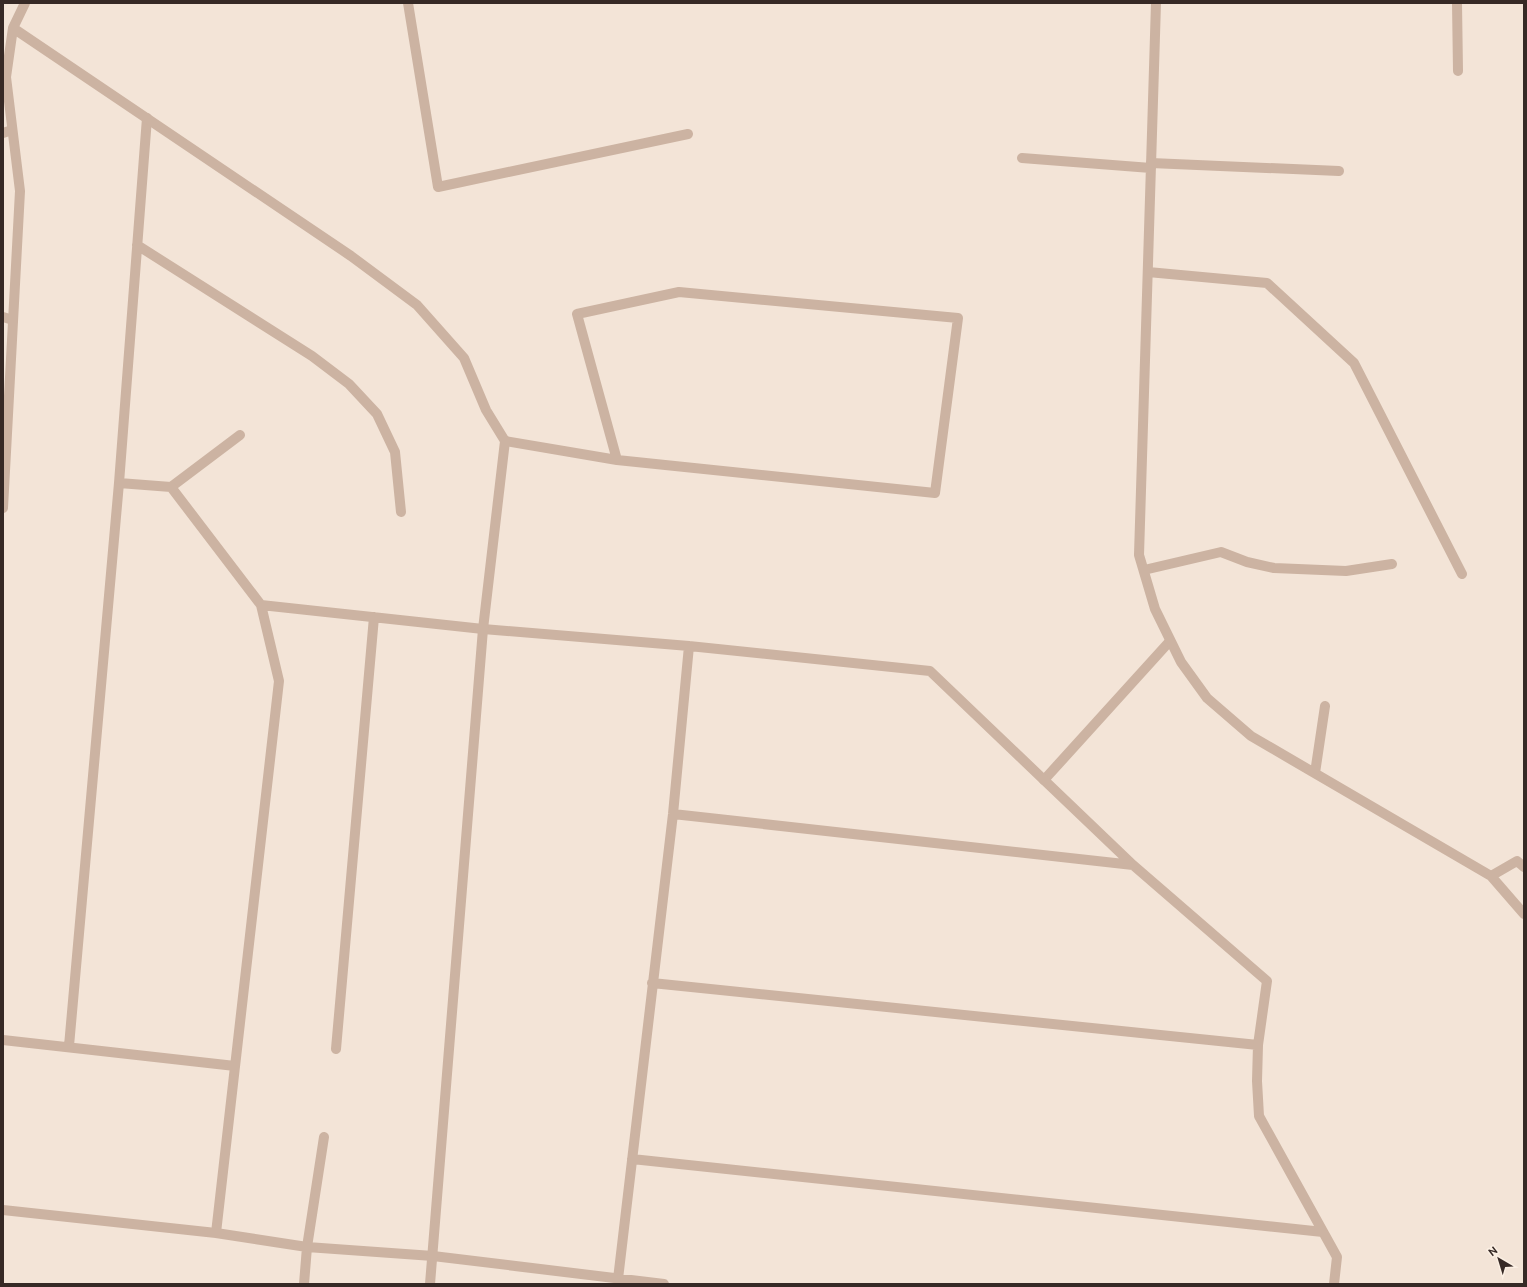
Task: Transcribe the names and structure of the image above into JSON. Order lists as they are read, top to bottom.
{
  "north": "top left"
}
